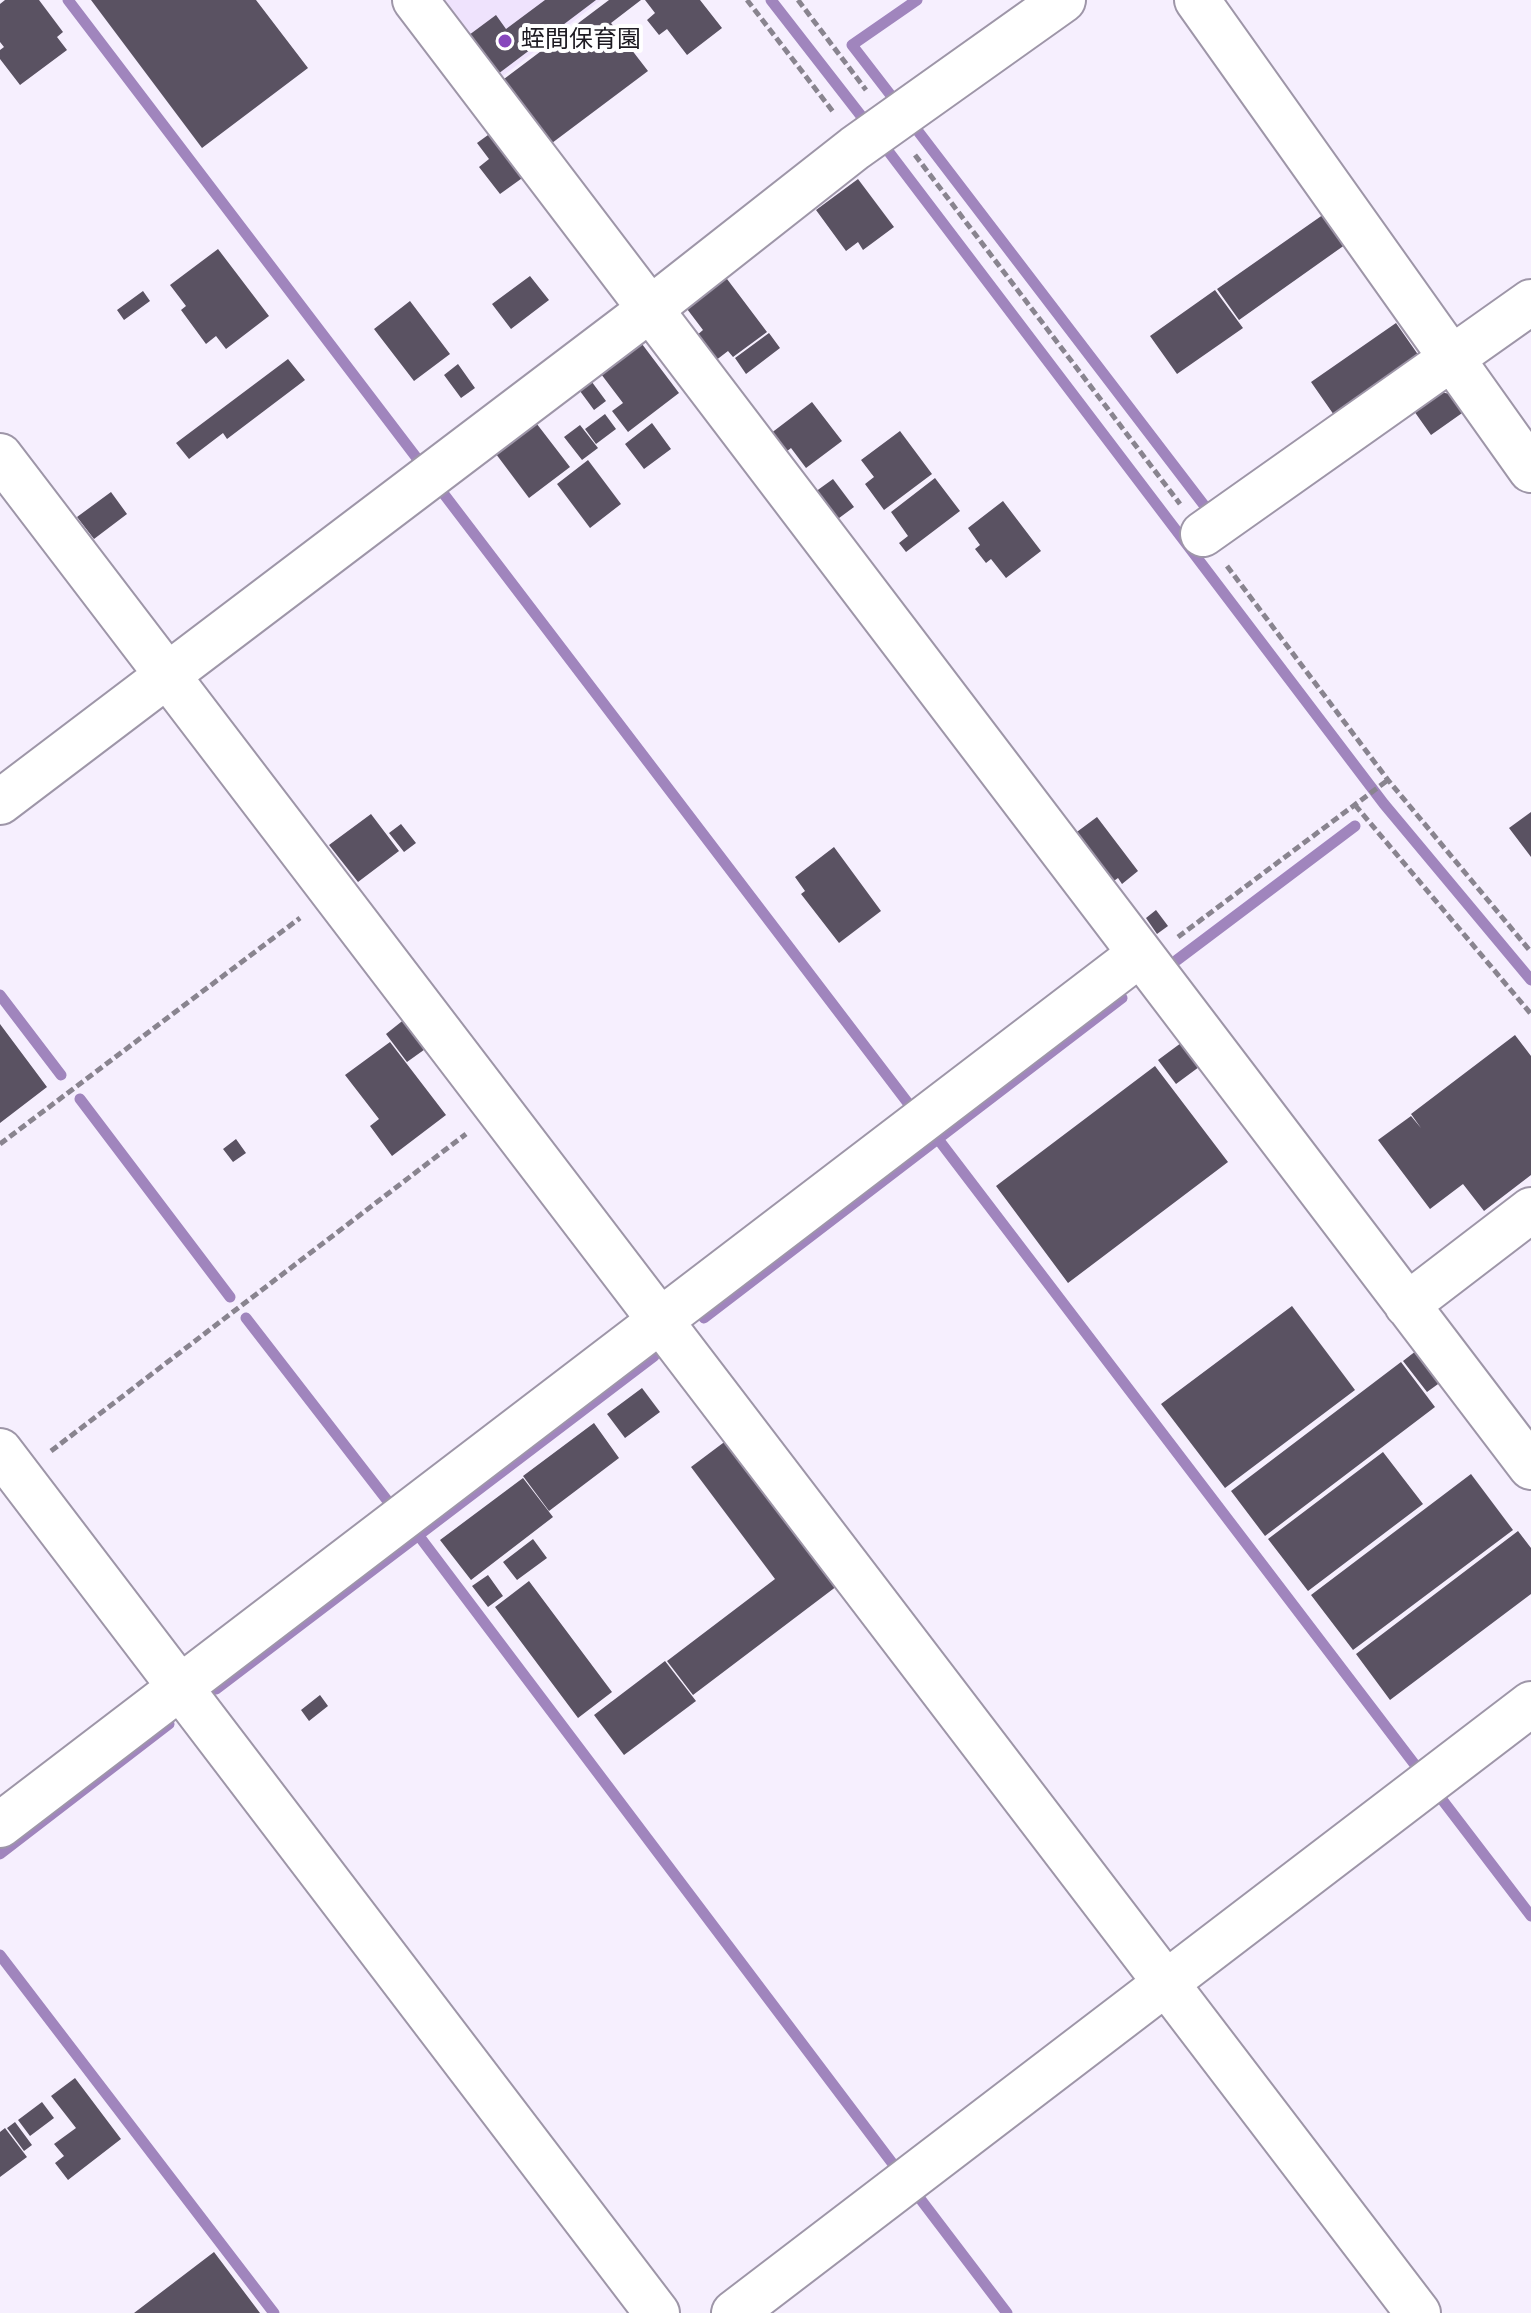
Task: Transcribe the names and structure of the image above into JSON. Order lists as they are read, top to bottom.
{
  "places": ["蛭間保育園"]
}
